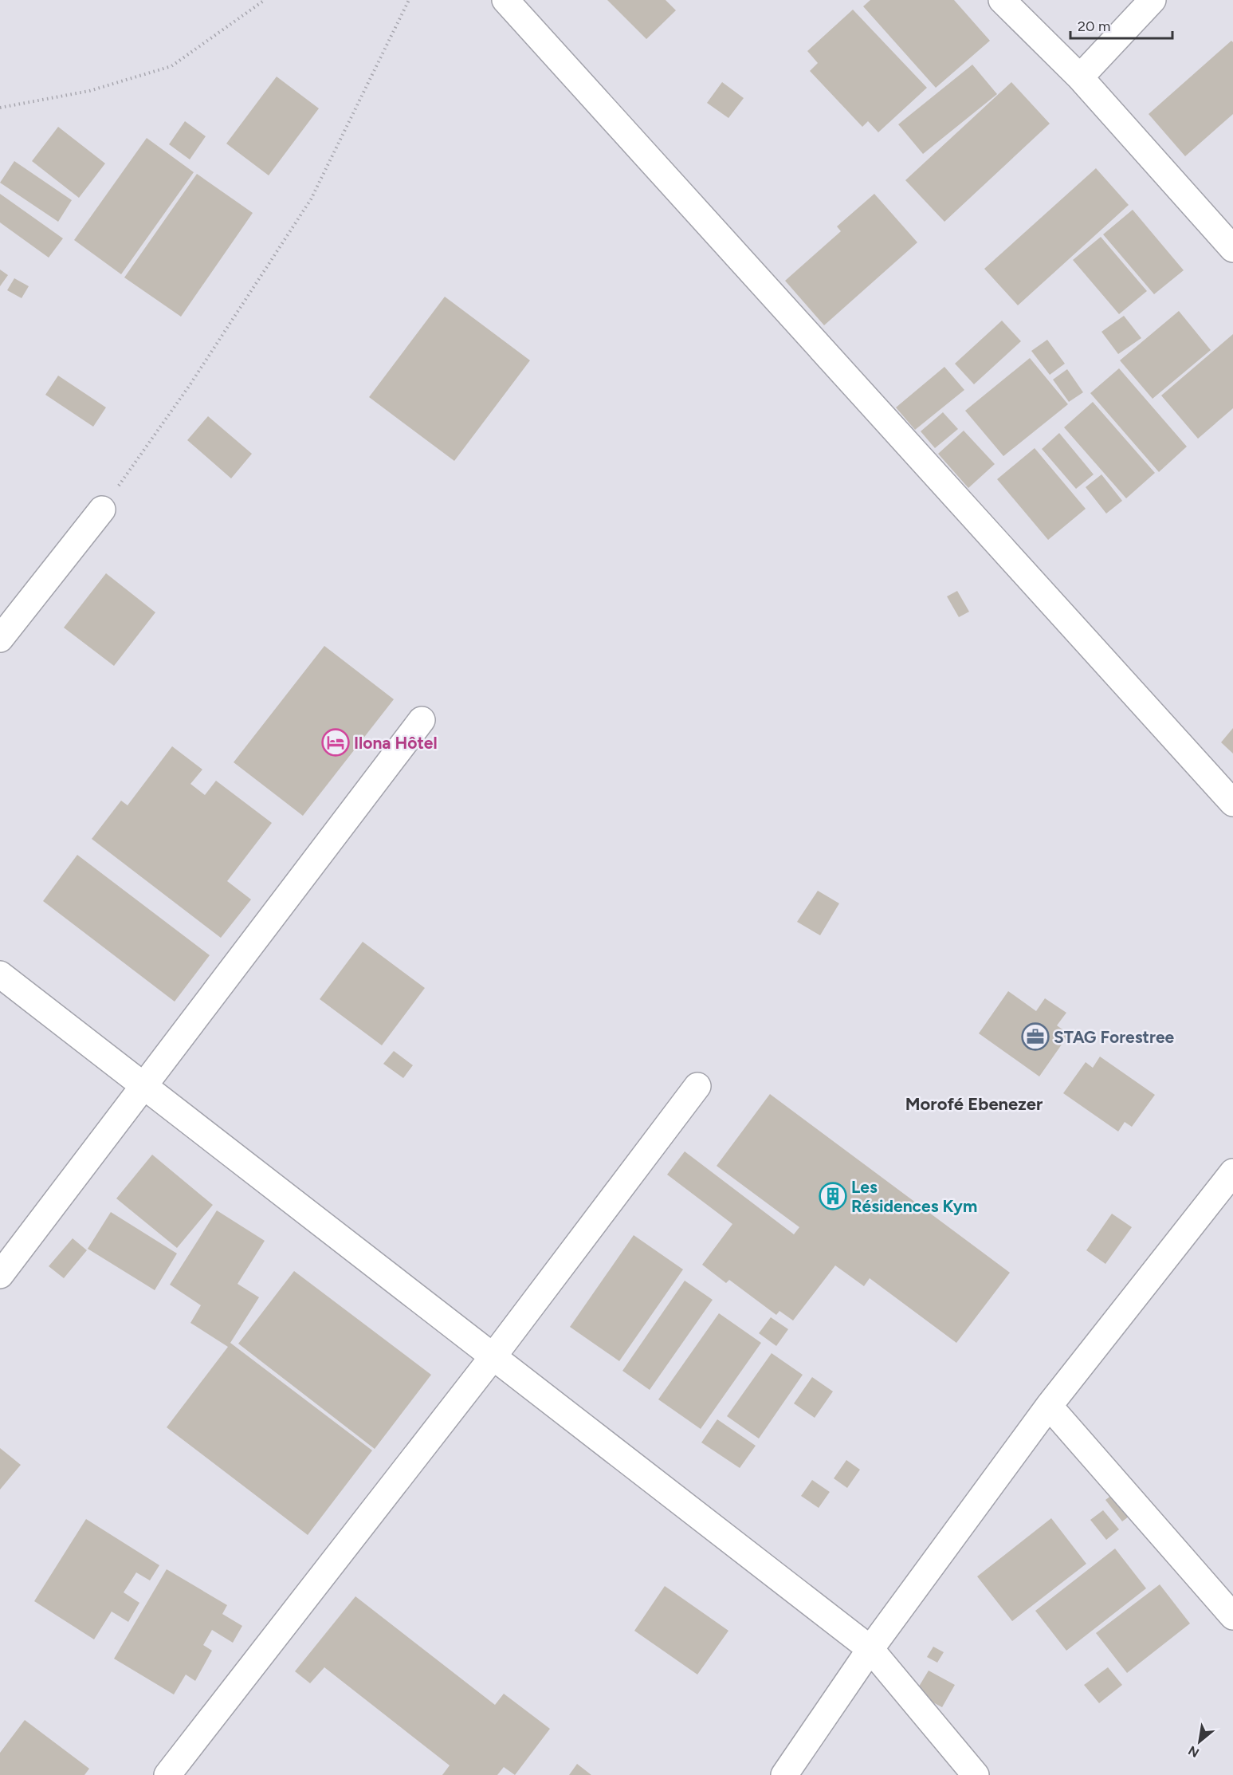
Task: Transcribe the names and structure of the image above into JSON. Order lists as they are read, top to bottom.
{
  "districts": ["Morofé Ebenezer"],
  "places": {
    "hotel": ["Ilona Hôtel"],
    "office": ["STAG Forestree"],
    "building": ["Les Résidences Kym"]
  },
  "scale_bar": "20 m",
  "north": "bottom left"
}
